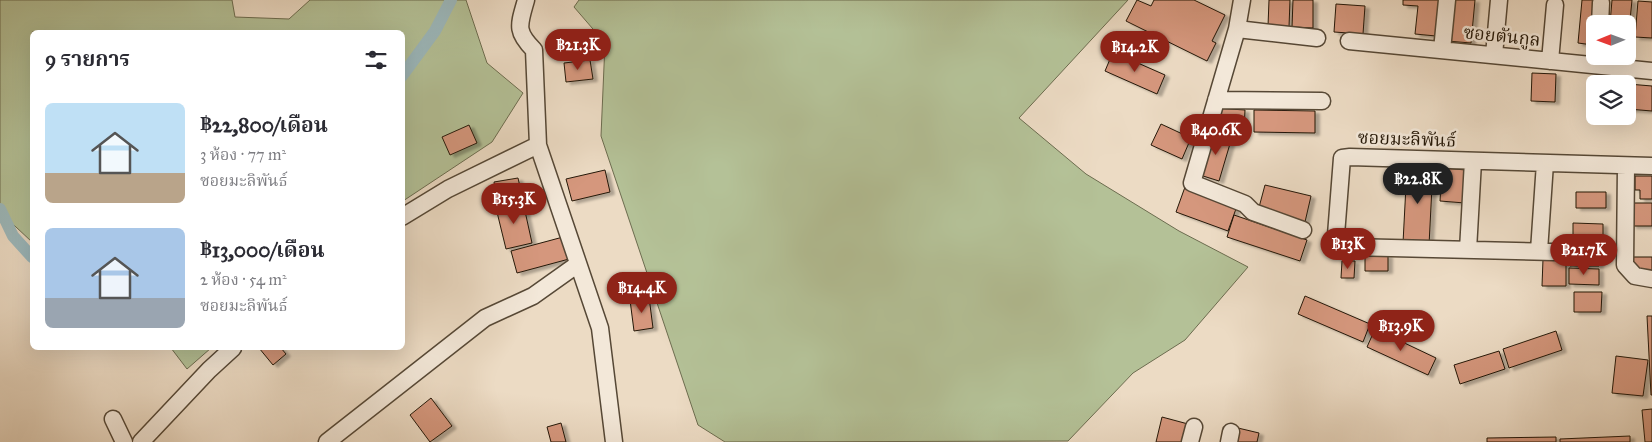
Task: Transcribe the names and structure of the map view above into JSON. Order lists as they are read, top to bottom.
{
  "streets": {
    "street": ["ซอยตันกูล", "ซอยมะลิพันธ์"]
  },
  "north": "left",
  "page": {
    "price": [
      "฿21.3K",
      "฿14.2K",
      "฿40.6K",
      "฿22.8K",
      "฿15.3K",
      "฿13K",
      "฿21.7K",
      "฿14.4K",
      "฿13.9K"
    ],
    "heading": "9 รายการ",
    "list": [
      {
        "name": "฿22,800/เดือน",
        "note": "3 ห้อง · 77 m² · ซอยมะลิพันธ์"
      },
      {
        "name": "฿13,000/เดือน",
        "note": "2 ห้อง · 54 m² · ซอยมะลิพันธ์"
      }
    ]
  }
}
